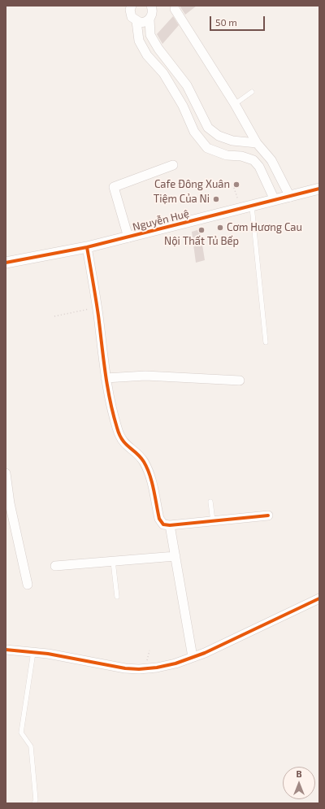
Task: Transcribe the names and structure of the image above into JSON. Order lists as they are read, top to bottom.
{
  "streets": {
    "street": ["Nguyễn Huệ"]
  },
  "places": [
    "Cafe Đông Xuân",
    "Tiệm Của Ni",
    "Cơm Hương Cau",
    "Nội Thất Tủ Bếp"
  ],
  "scale_bar": "50 m",
  "north": "top"
}
